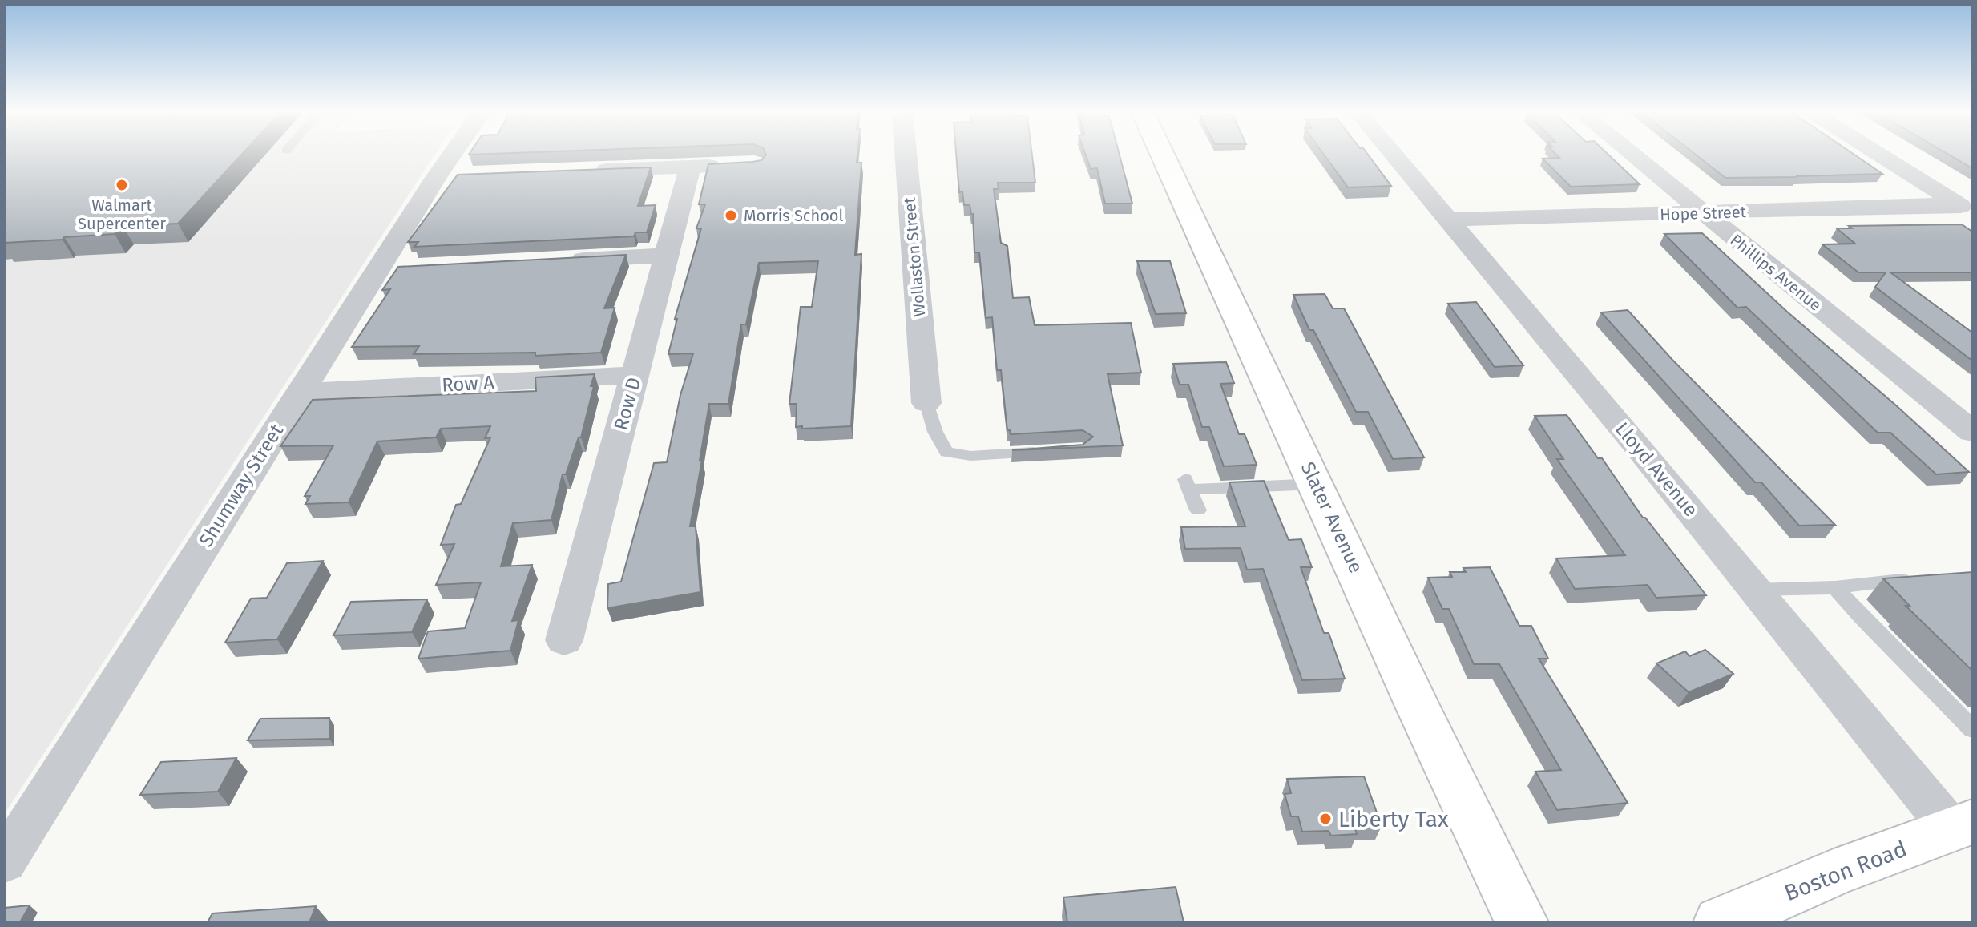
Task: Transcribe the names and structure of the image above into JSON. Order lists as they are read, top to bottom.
{
  "streets": {
    "street": [
      "Hope Street",
      "Wollaston Street",
      "Phillips Avenue",
      "Row A",
      "Row D",
      "Lloyd Avenue",
      "Shumway Street",
      "Slater Avenue",
      "Boston Road"
    ]
  },
  "crossings": [
    ["Hope Street", "Phillips Avenue"],
    ["Hope Street", "Lloyd Avenue"],
    ["Row A", "Row D"],
    ["Row A", "Shumway Street"],
    ["Lloyd Avenue", "Boston Road"]
  ],
  "places": ["Walmart Supercenter", "Morris School", "Liberty Tax"]
}
